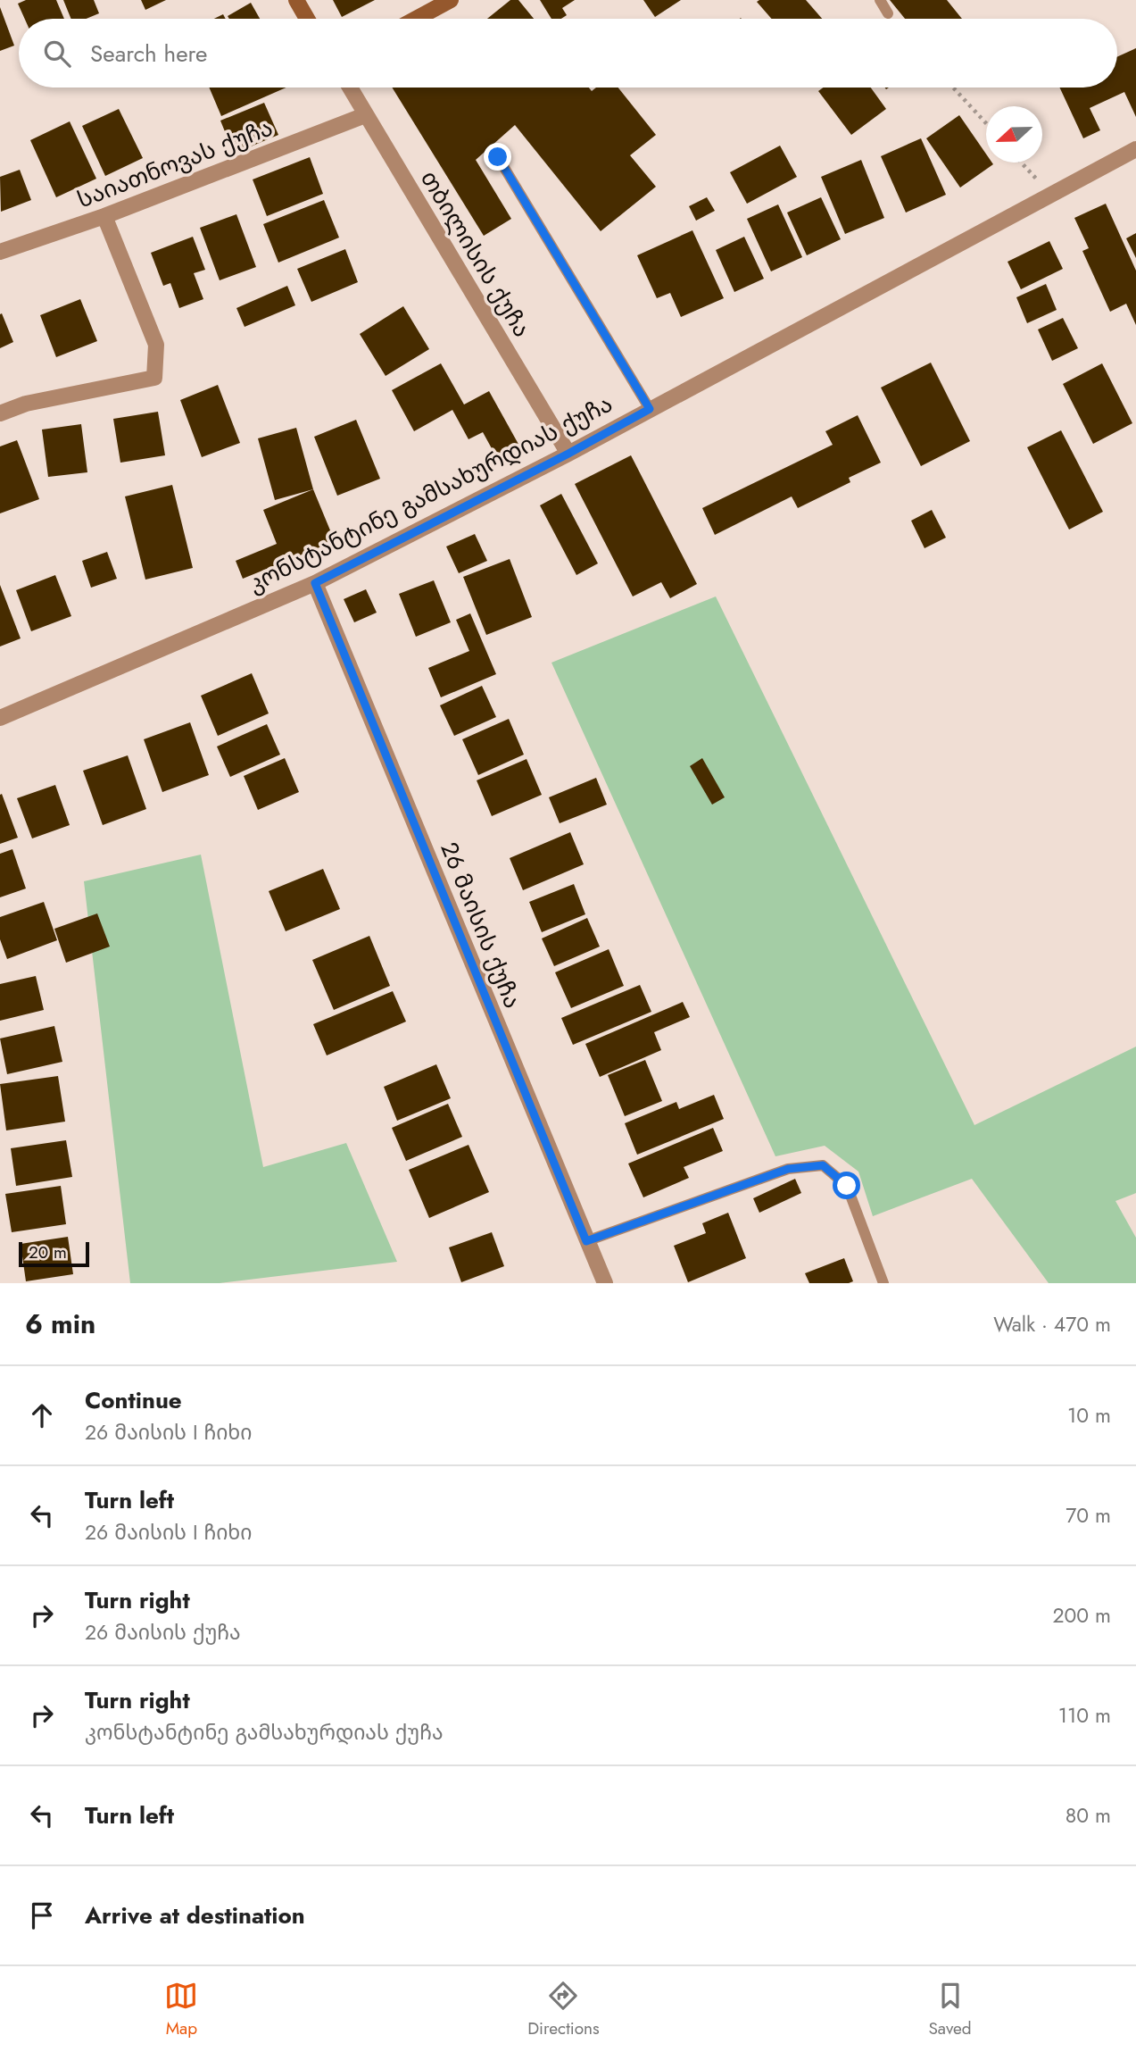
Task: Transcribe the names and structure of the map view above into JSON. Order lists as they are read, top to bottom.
{
  "streets": {
    "street": [
      "საიათნოვას ქუჩა",
      "თბილისის ქუჩა",
      "კონსტანტინე გამსახურდიას ქუჩა",
      "26 მაისის ქუჩა"
    ]
  },
  "crossings": [
    ["საიათნოვას ქუჩა", "თბილისის ქუჩა"],
    ["თბილისის ქუჩა", "კონსტანტინე გამსახურდიას ქუჩა"],
    ["კონსტანტინე გამსახურდიას ქუჩა", "26 მაისის ქუჩა"]
  ],
  "scale_bar": "20 m",
  "north": "left",
  "page": {
    "search": "Search here",
    "scale": "20 m",
    "heading": ["6 min", "Walk · 470 m"],
    "list": [
      ["Continue", "26 მაისის I ჩიხი", "10 m"],
      ["Turn left", "26 მაისის I ჩიხი", "70 m"],
      ["Turn right", "26 მაისის ქუჩა", "200 m"],
      ["Turn right", "კონსტანტინე გამსახურდიას ქუჩა", "110 m"],
      ["Turn left", "80 m"],
      "Arrive at destination"
    ],
    "nav": ["Map", "Directions", "Saved"]
  }
}
